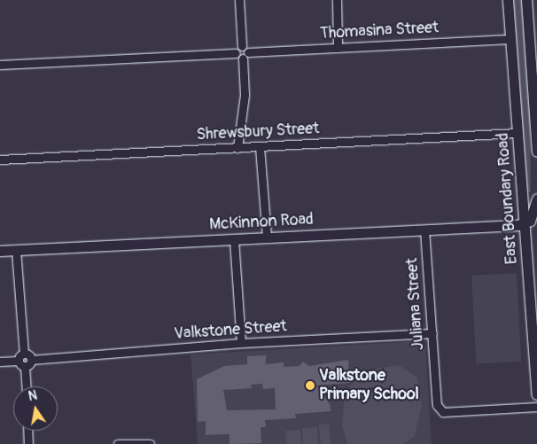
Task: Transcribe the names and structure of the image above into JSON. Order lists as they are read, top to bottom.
{
  "streets": {
    "main road": ["East Boundary Road", "McKinnon Road"],
    "street": [
      "Thomasina Street",
      "Shrewsbury Street",
      "Juliana Street",
      "Valkstone Street"
    ]
  },
  "crossings": [
    ["Thomasina Street", "East Boundary Road"],
    ["Shrewsbury Street", "East Boundary Road"],
    ["East Boundary Road", "McKinnon Road"],
    ["McKinnon Road", "Juliana Street"],
    ["Juliana Street", "Valkstone Street"]
  ],
  "places": ["Valkstone Primary School"],
  "north": "top"
}
